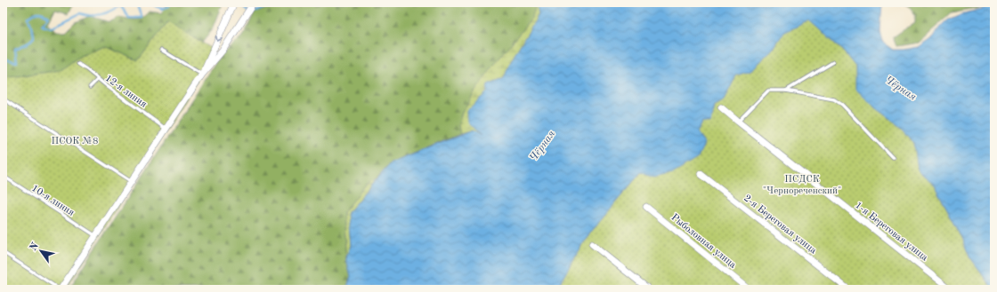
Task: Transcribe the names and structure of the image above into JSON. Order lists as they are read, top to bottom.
{
  "streets": {
    "street": ["2-я Береговая улица", "1-я Береговая улица", "Рыболовная улица"],
    "lane": ["12-я линия", "10-я линия"]
  },
  "water": ["Чёрная"],
  "parks": ["ПСОК №8", "ПСДСК \"Чернореченский\""],
  "north": "top left"
}
